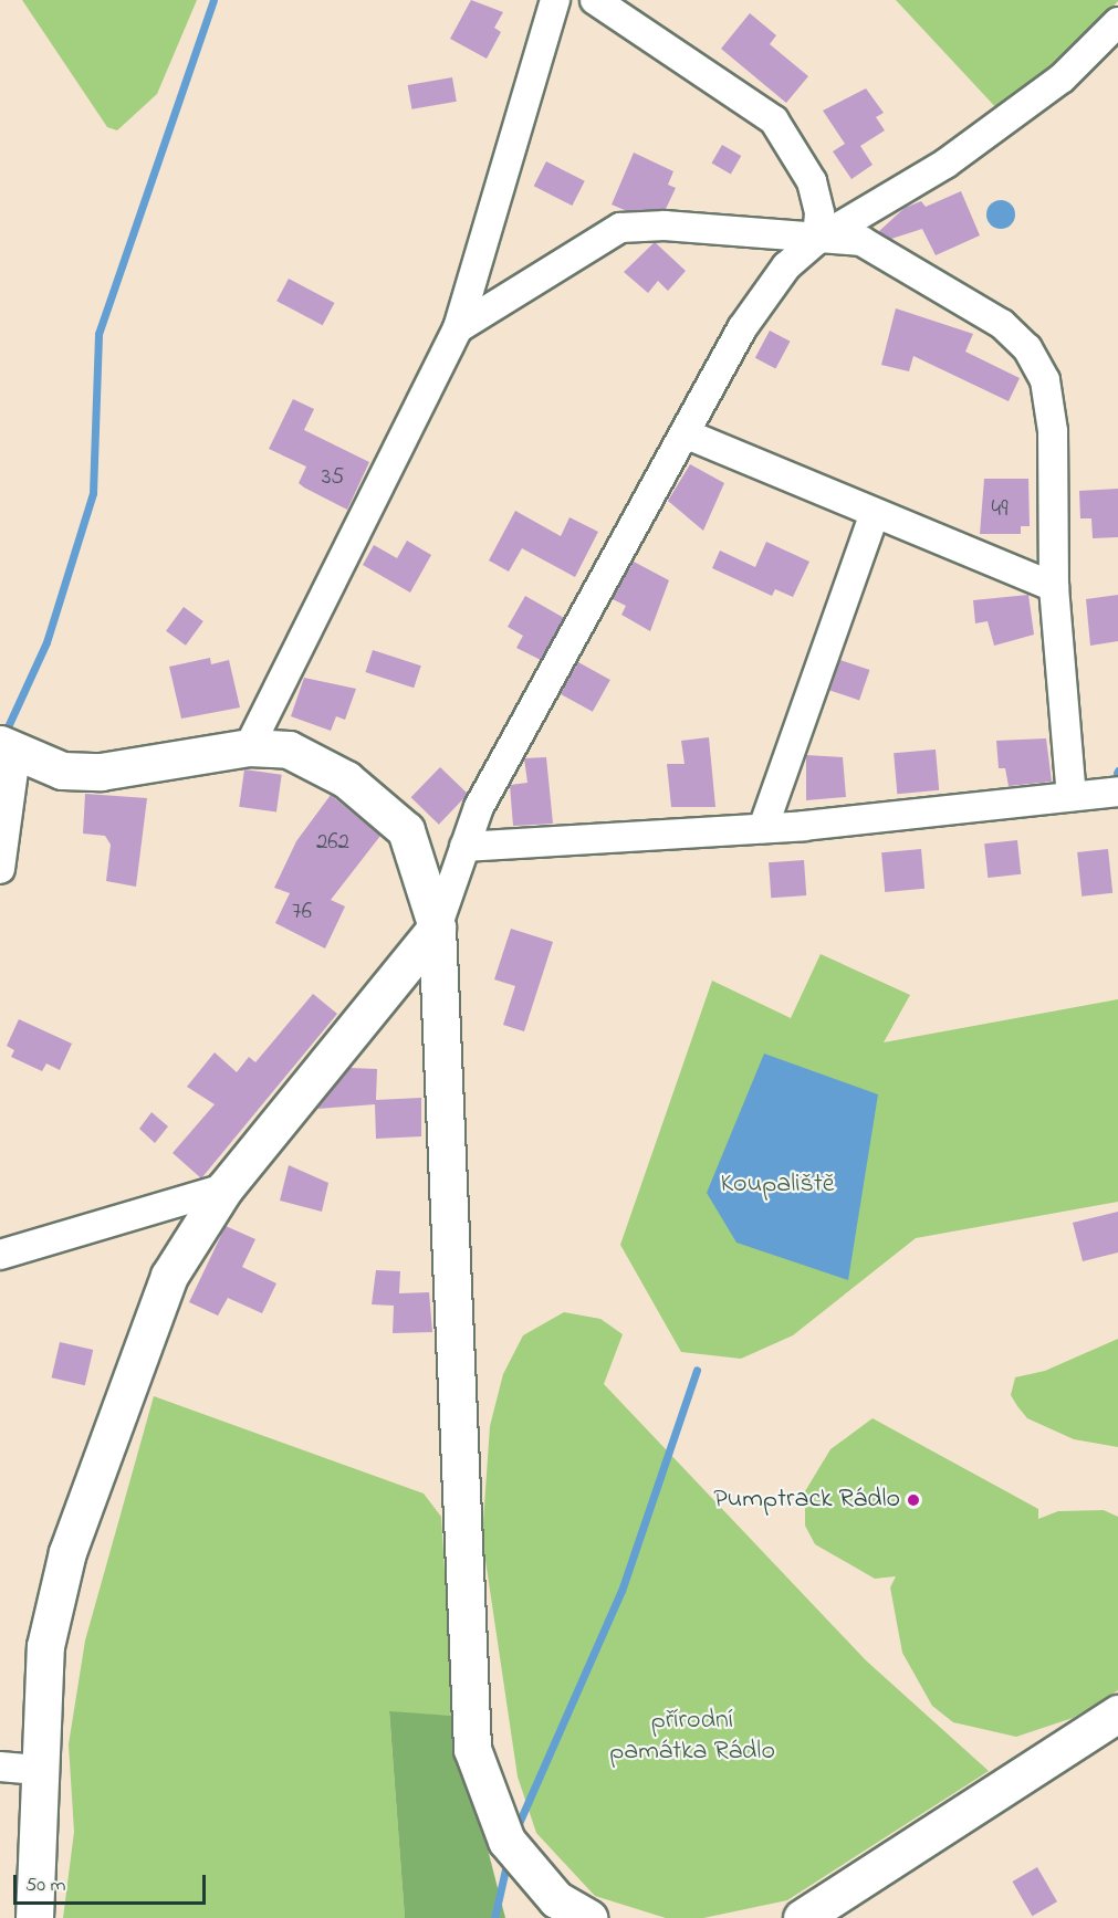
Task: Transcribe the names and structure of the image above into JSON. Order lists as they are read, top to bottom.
{
  "parks": ["Koupaliště", "přírodní památka Rádlo"],
  "places": ["Pumptrack Rádlo"],
  "house_numbers": [
    "35",
    "49",
    "262",
    "76"
  ],
  "scale_bar": "50 m"
}
